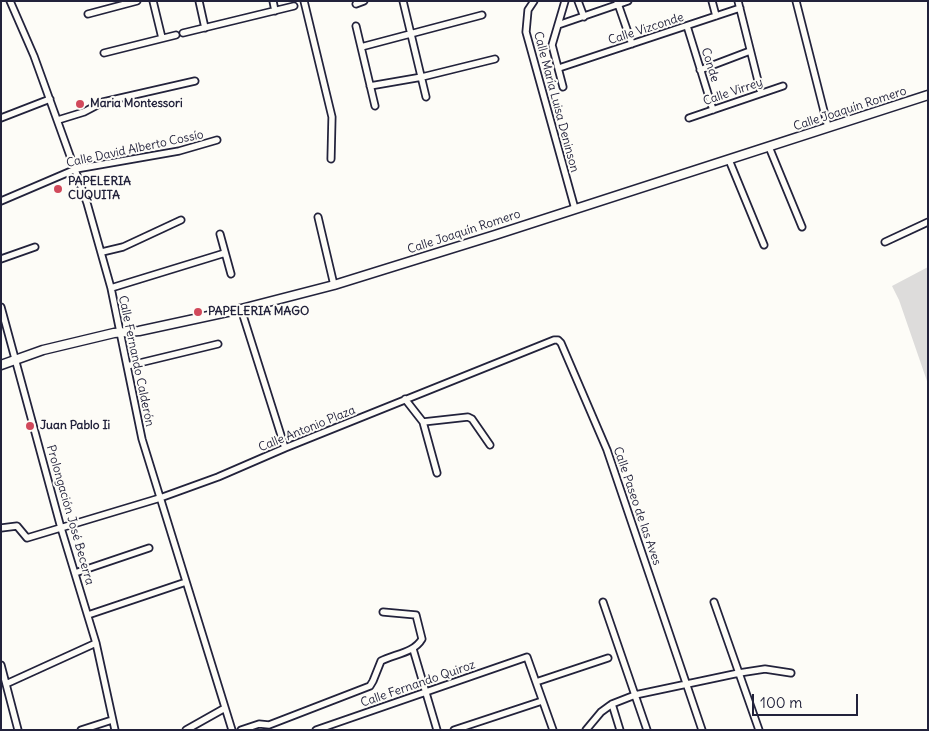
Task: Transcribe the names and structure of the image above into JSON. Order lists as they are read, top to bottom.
{
  "streets": {
    "street": [
      "Calle Vizconde",
      "Conde",
      "Calle Virrey",
      "Calle María Luisa Deninson",
      "Calle Joaquín Romero",
      "Calle David Alberto Cossío",
      "Calle Fernando Calderón",
      "Calle Antonio Plaza",
      "Calle Paseo de las Aves",
      "Prolongación José Becerra",
      "Calle Fernando Quiroz"
    ]
  },
  "crossings": [
    ["Calle Vizconde", "Conde"],
    ["Conde", "Calle Virrey"],
    ["Calle María Luisa Deninson", "Calle Joaquín Romero"],
    ["Calle Joaquín Romero", "Calle Fernando Calderón"],
    ["Calle Joaquín Romero", "Prolongación José Becerra"],
    ["Calle David Alberto Cossío", "Calle Fernando Calderón"],
    ["Calle Fernando Calderón", "Calle Antonio Plaza"],
    ["Calle Antonio Plaza", "Calle Paseo de las Aves"],
    ["Calle Antonio Plaza", "Prolongación José Becerra"]
  ],
  "places": [
    "Maria Montessori",
    "PAPELERIA CUQUITA",
    "PAPELERIA MAGO",
    "Juan Pablo Ii"
  ],
  "scale_bar": "100 m"
}
